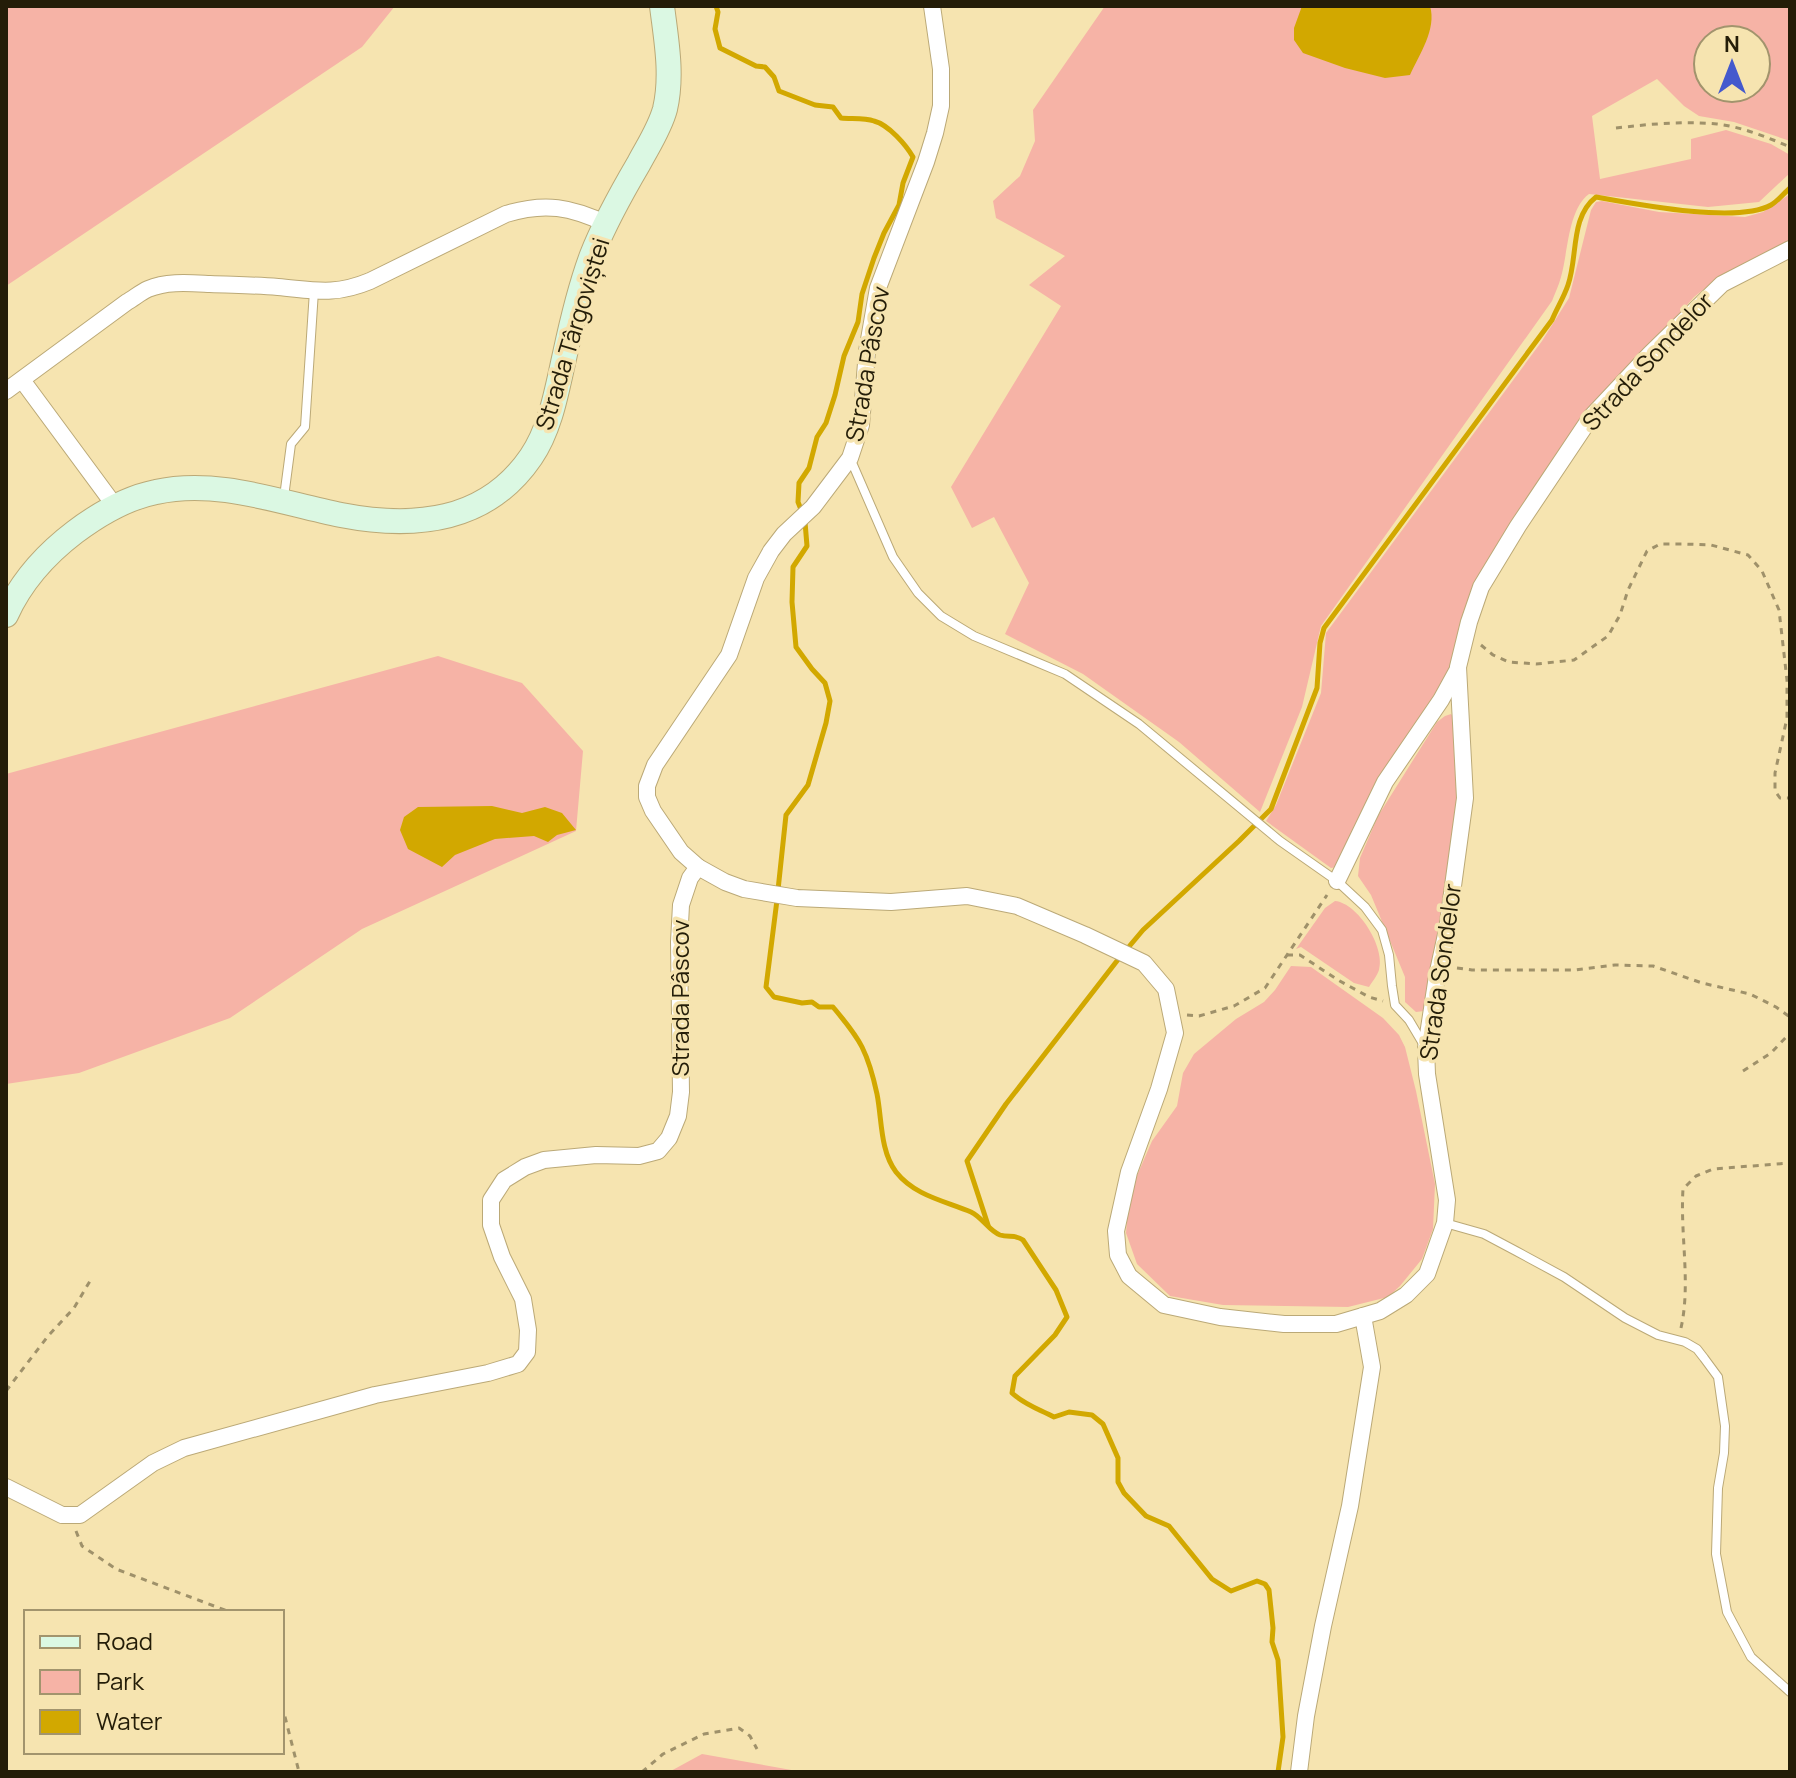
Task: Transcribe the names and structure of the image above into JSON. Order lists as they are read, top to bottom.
{
  "streets": {
    "main road": ["Strada Târgoviștei"],
    "street": ["Strada Sondelor", "Strada Pâscov"]
  },
  "crossings": [
    ["Strada Sondelor", "Strada Pâscov"]
  ],
  "legend": ["Road", "Park", "Water"],
  "north": "top"
}
